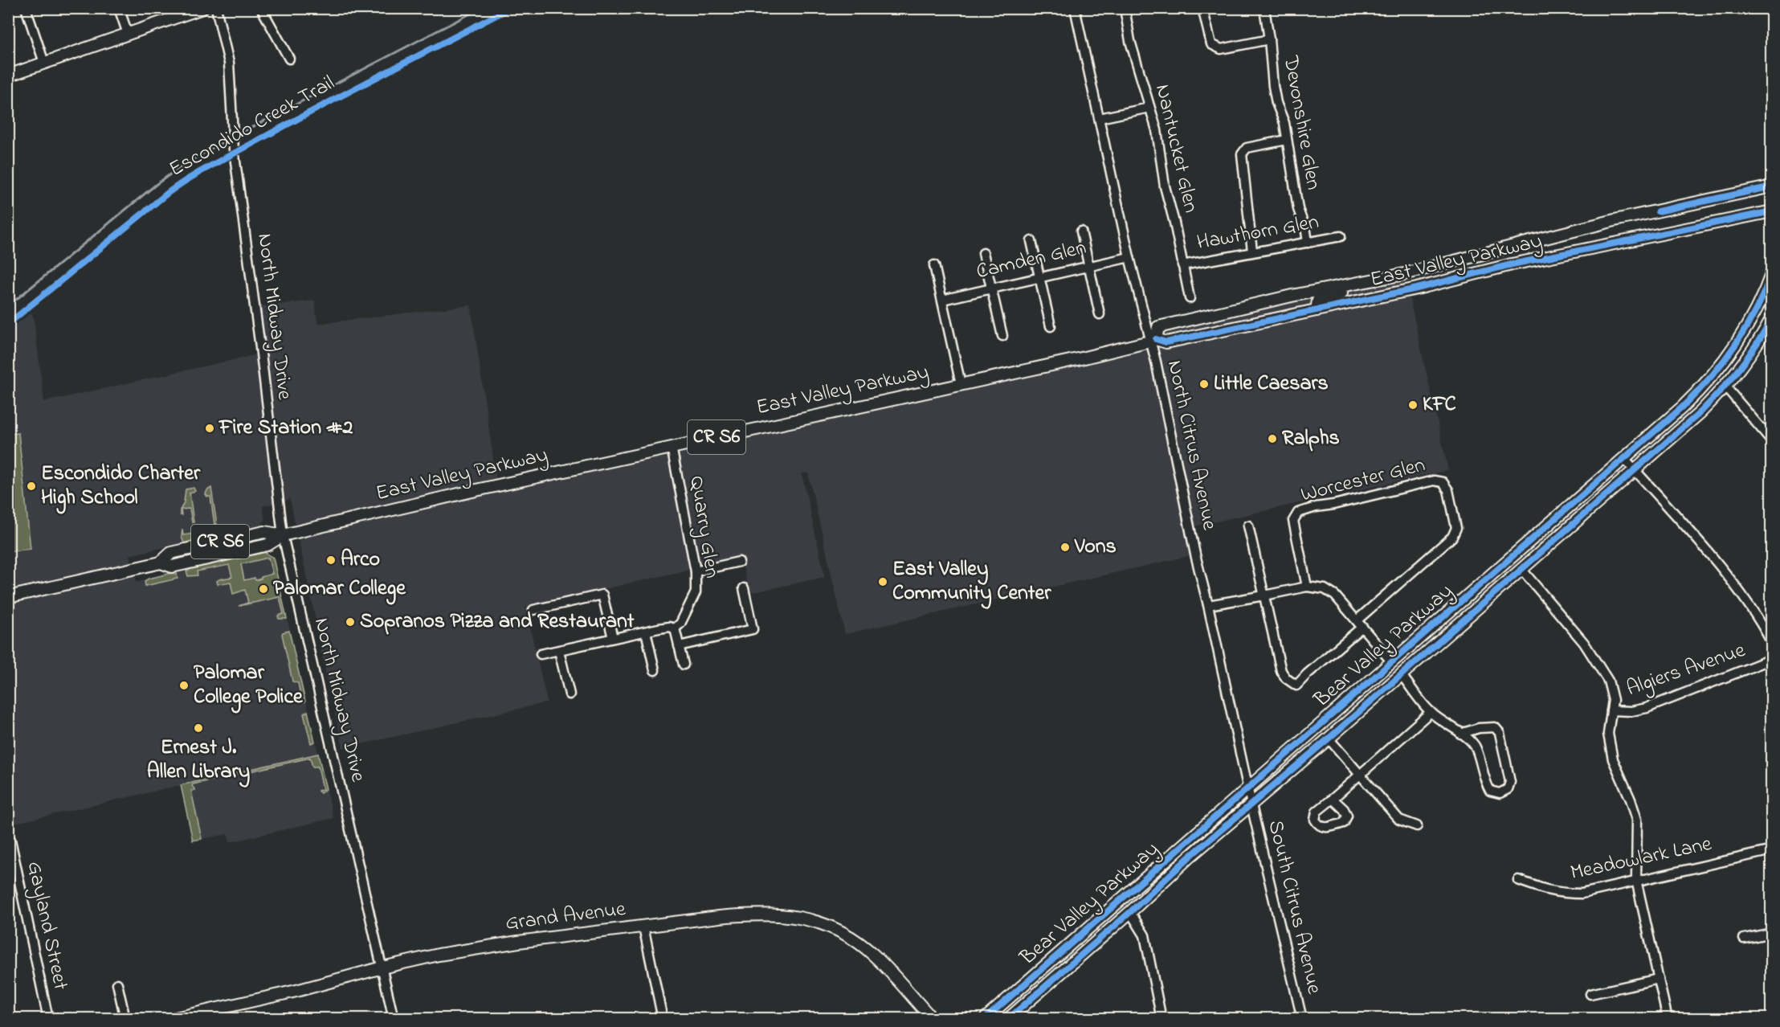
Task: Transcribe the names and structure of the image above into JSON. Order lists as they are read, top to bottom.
{
  "streets": {
    "main road": [
      "East Valley Parkway",
      "CR S6",
      "Bear Valley Parkway",
      "Grand Avenue"
    ],
    "street": [
      "Devonshire Glen",
      "Nantucket Glen",
      "Hawthorn Glen",
      "Camden Glen",
      "North Midway Drive",
      "North Citrus Avenue",
      "Worcester Glen",
      "Quarry Glen",
      "Algiers Avenue",
      "Meadowlark Lane",
      "South Citrus Avenue",
      "Gayland Street"
    ],
    "cycle path": ["Escondido Creek Trail"]
  },
  "crossings": [
    ["Devonshire Glen", "Hawthorn Glen"],
    ["Nantucket Glen", "Hawthorn Glen"],
    ["Camden Glen", "North Citrus Avenue"],
    ["East Valley Parkway", "North Midway Drive"],
    ["East Valley Parkway", "North Citrus Avenue"],
    ["East Valley Parkway", "Quarry Glen"],
    ["North Midway Drive", "Grand Avenue"],
    ["North Citrus Avenue", "Bear Valley Parkway"],
    ["North Citrus Avenue", "South Citrus Avenue"],
    ["Bear Valley Parkway", "South Citrus Avenue"]
  ],
  "places": [
    "Little Caesars",
    "KFC",
    "Fire Station #2",
    "Ralphs",
    "Escondido Charter High School",
    "Vons",
    "Arco",
    "East Valley Community Center",
    "Palomar College",
    "Sopranos Pizza and Restaurant",
    "Palomar College Police",
    "Ernest J. Allen Library"
  ]
}
